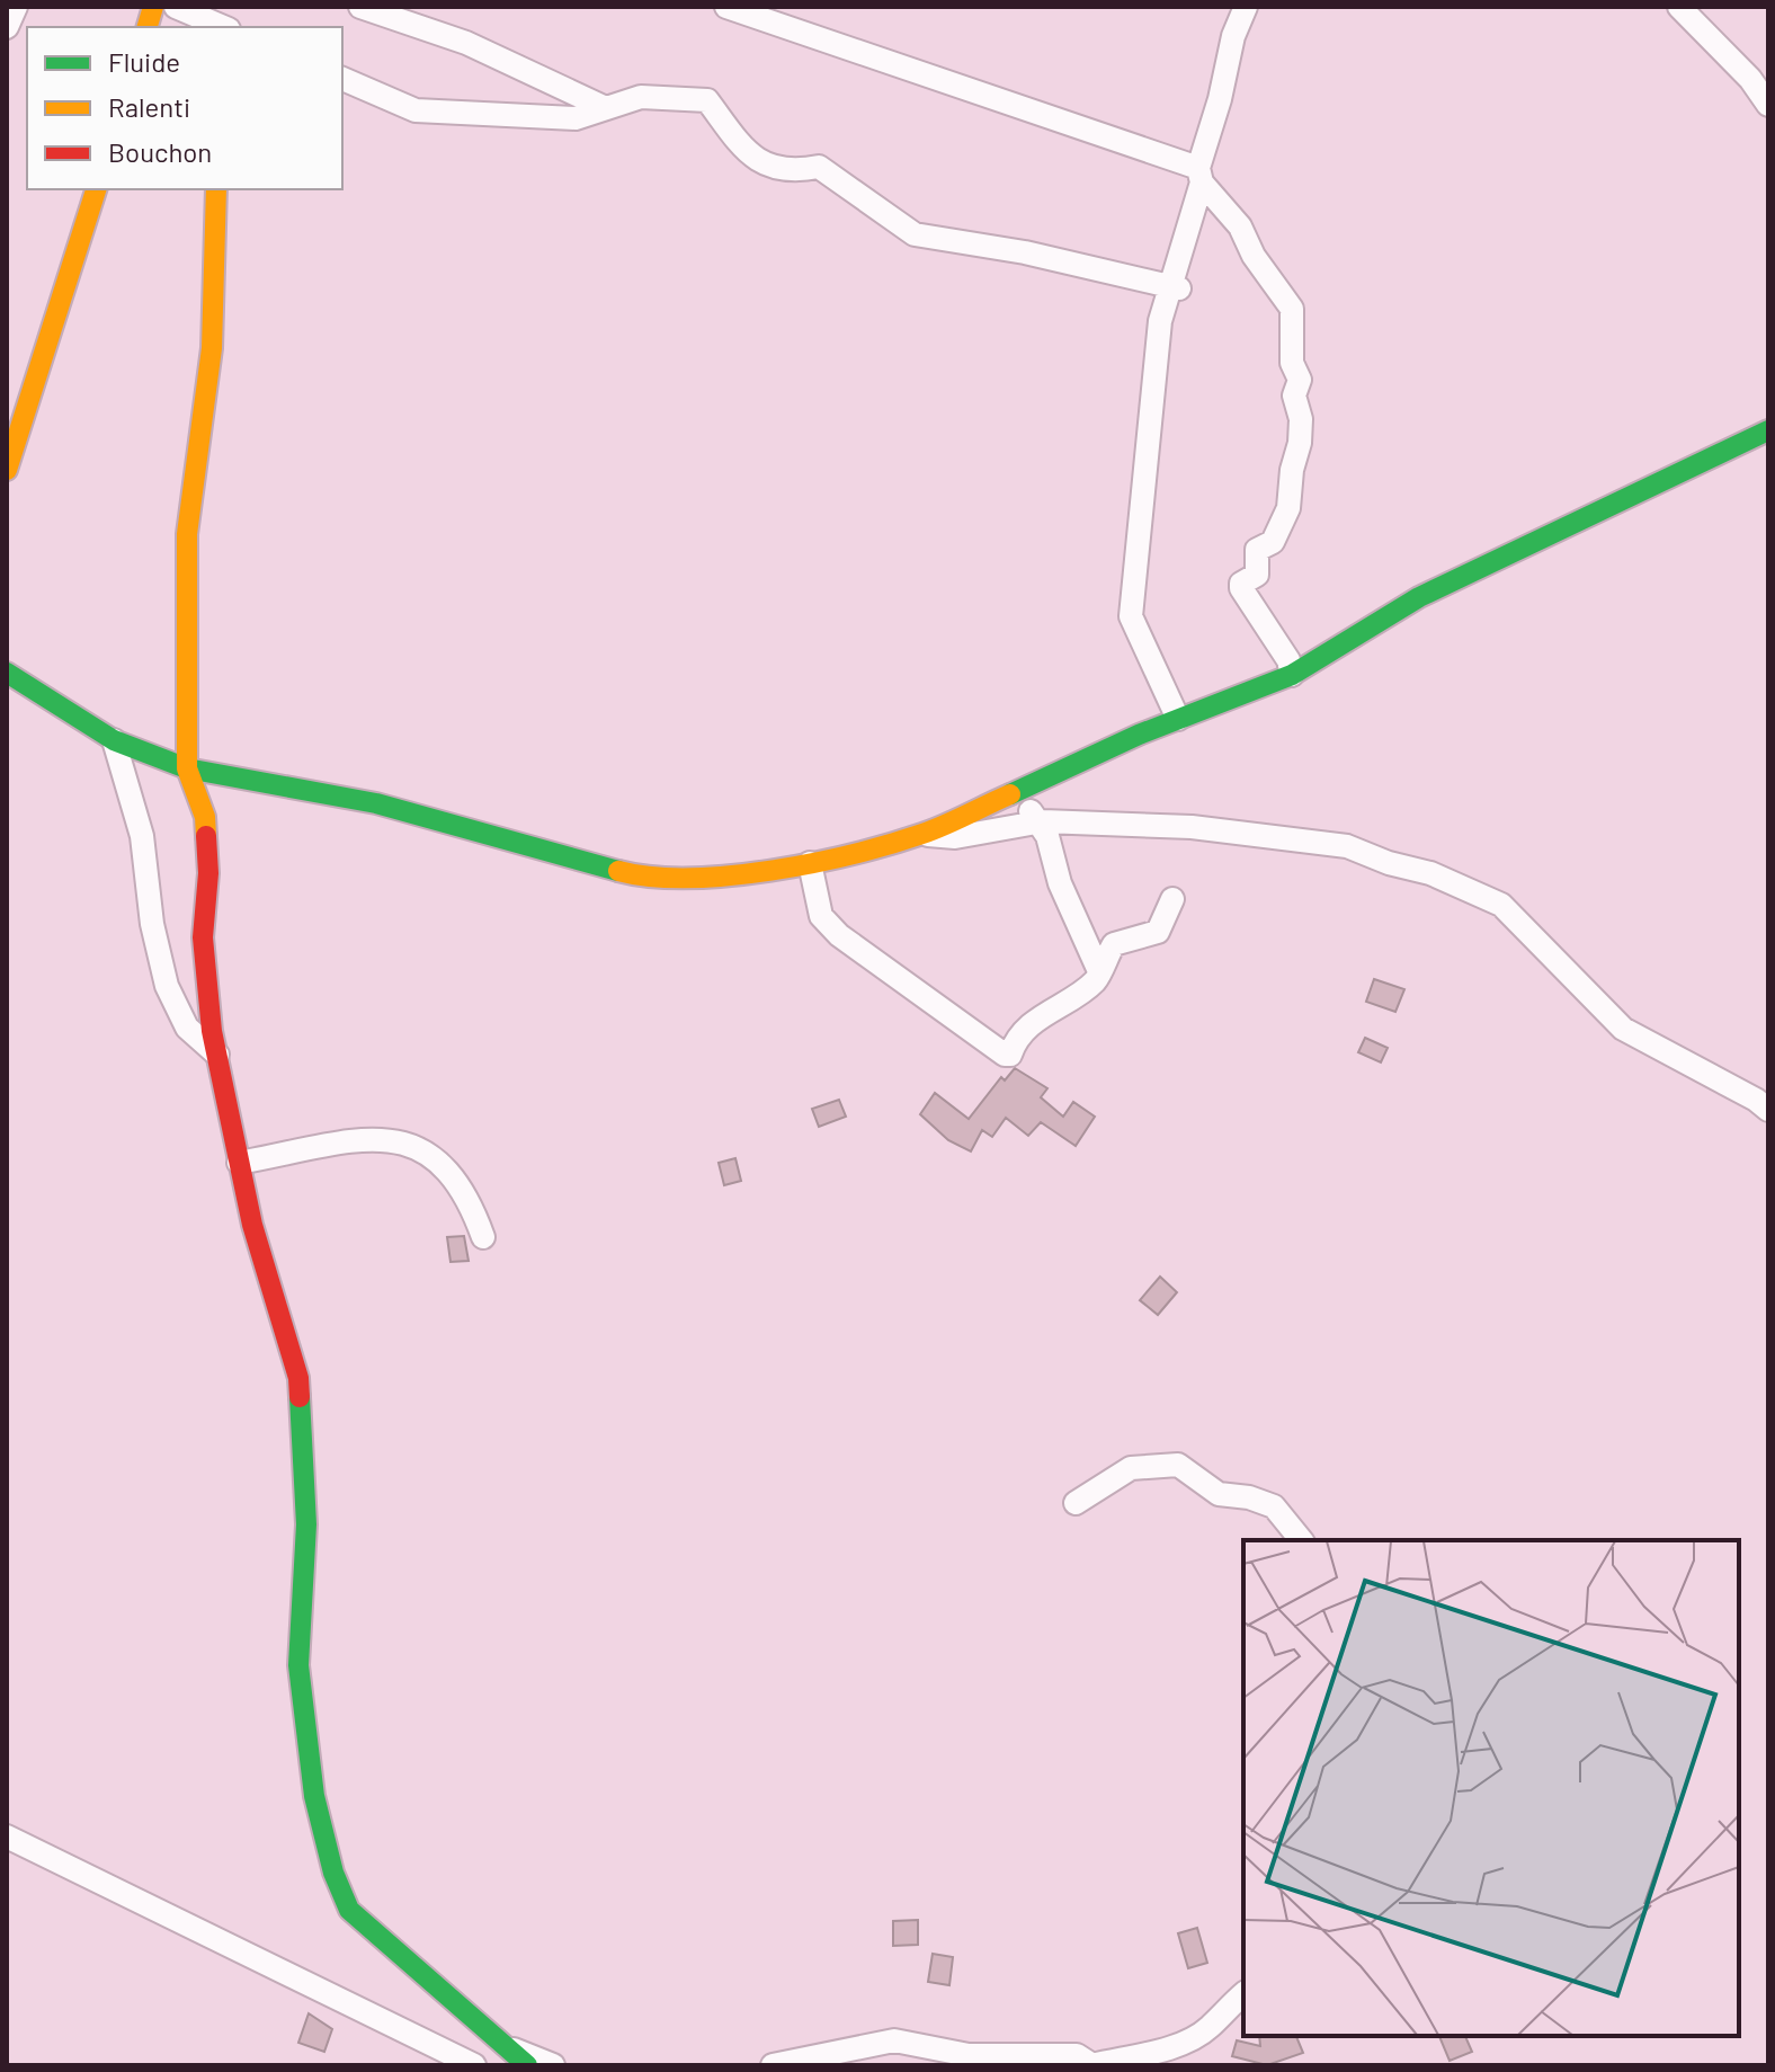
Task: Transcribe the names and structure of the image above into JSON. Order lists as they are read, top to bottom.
{
  "legend": ["Fluide", "Ralenti", "Bouchon"]
}
